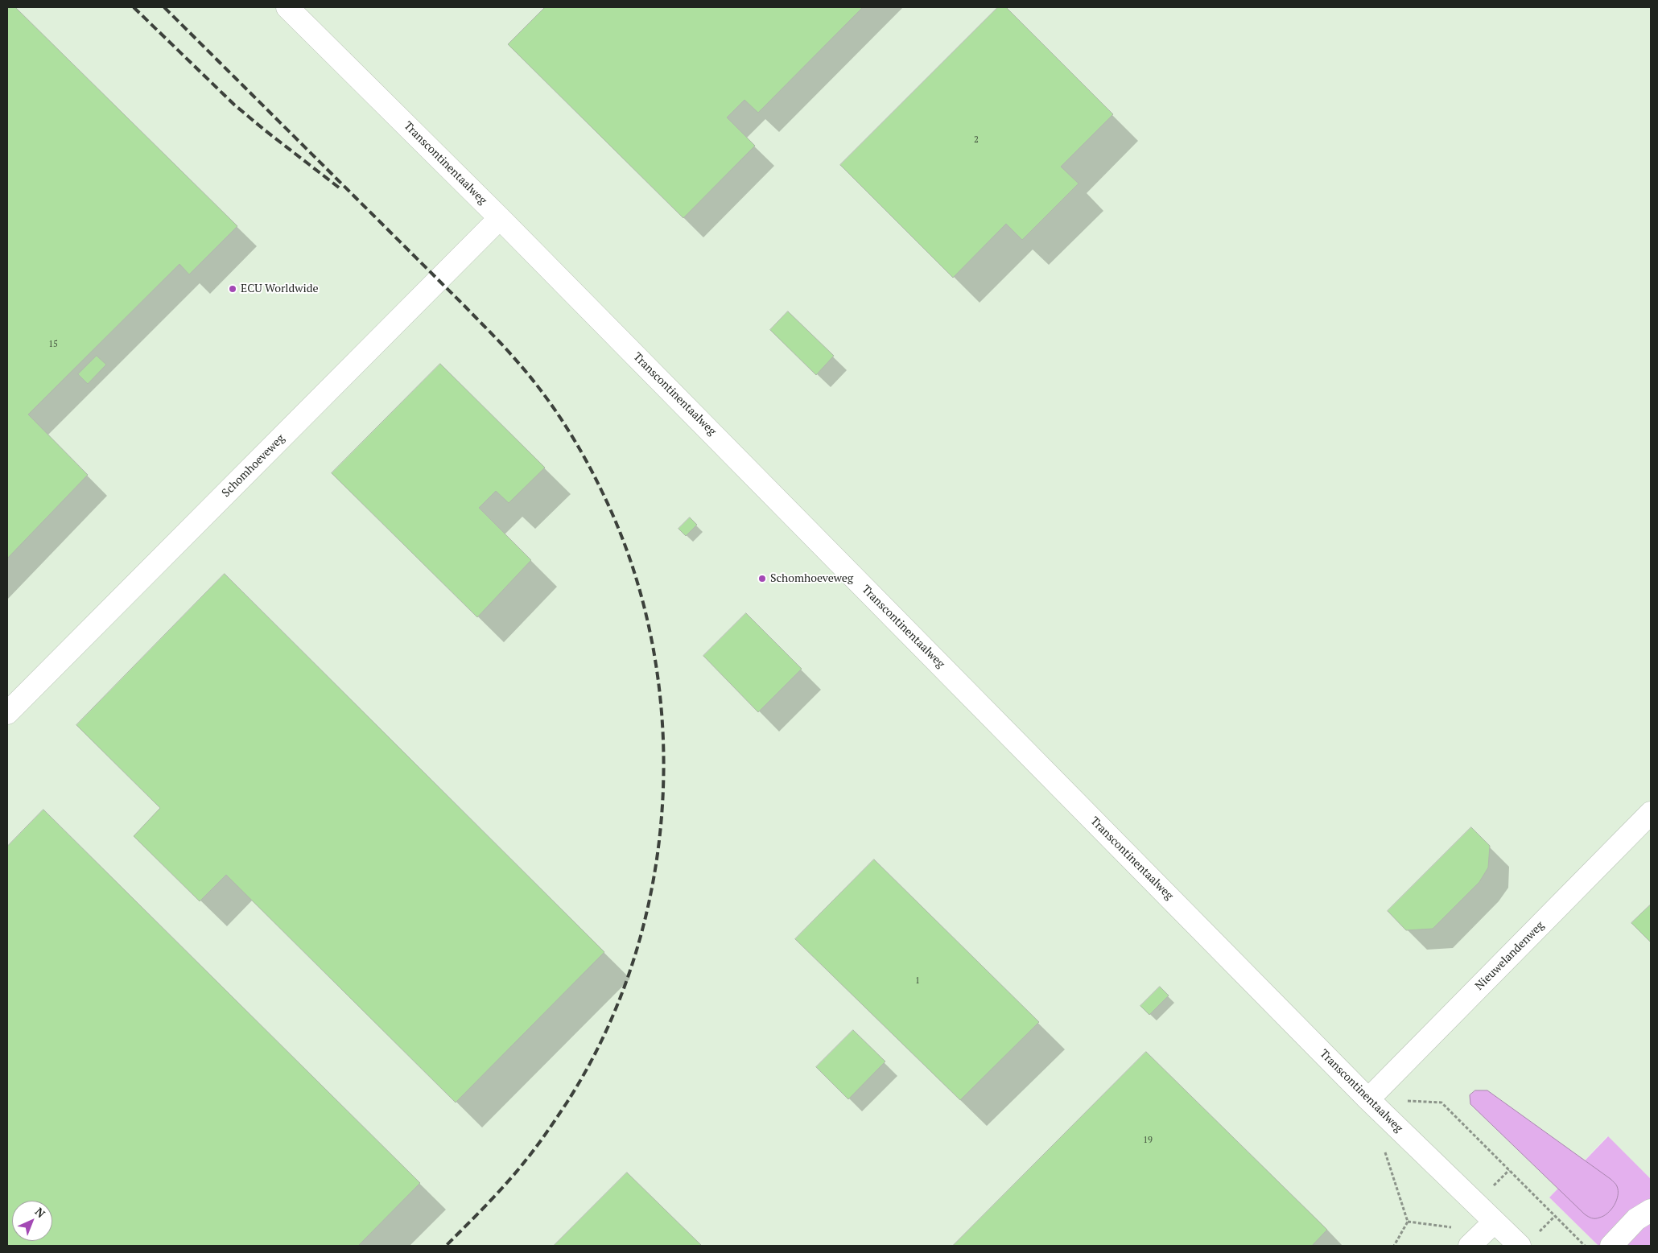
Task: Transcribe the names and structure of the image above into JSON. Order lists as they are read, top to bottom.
{
  "streets": {
    "street": ["Transcontinentaalweg", "Schomhoeveweg", "Nieuwelandenweg"]
  },
  "crossings": [
    ["Transcontinentaalweg", "Schomhoeveweg"],
    ["Transcontinentaalweg", "Nieuwelandenweg"]
  ],
  "places": ["ECU Worldwide", "Schomhoeveweg"],
  "house_numbers": [
    "2",
    "15",
    "1",
    "19"
  ],
  "north": "top right"
}
